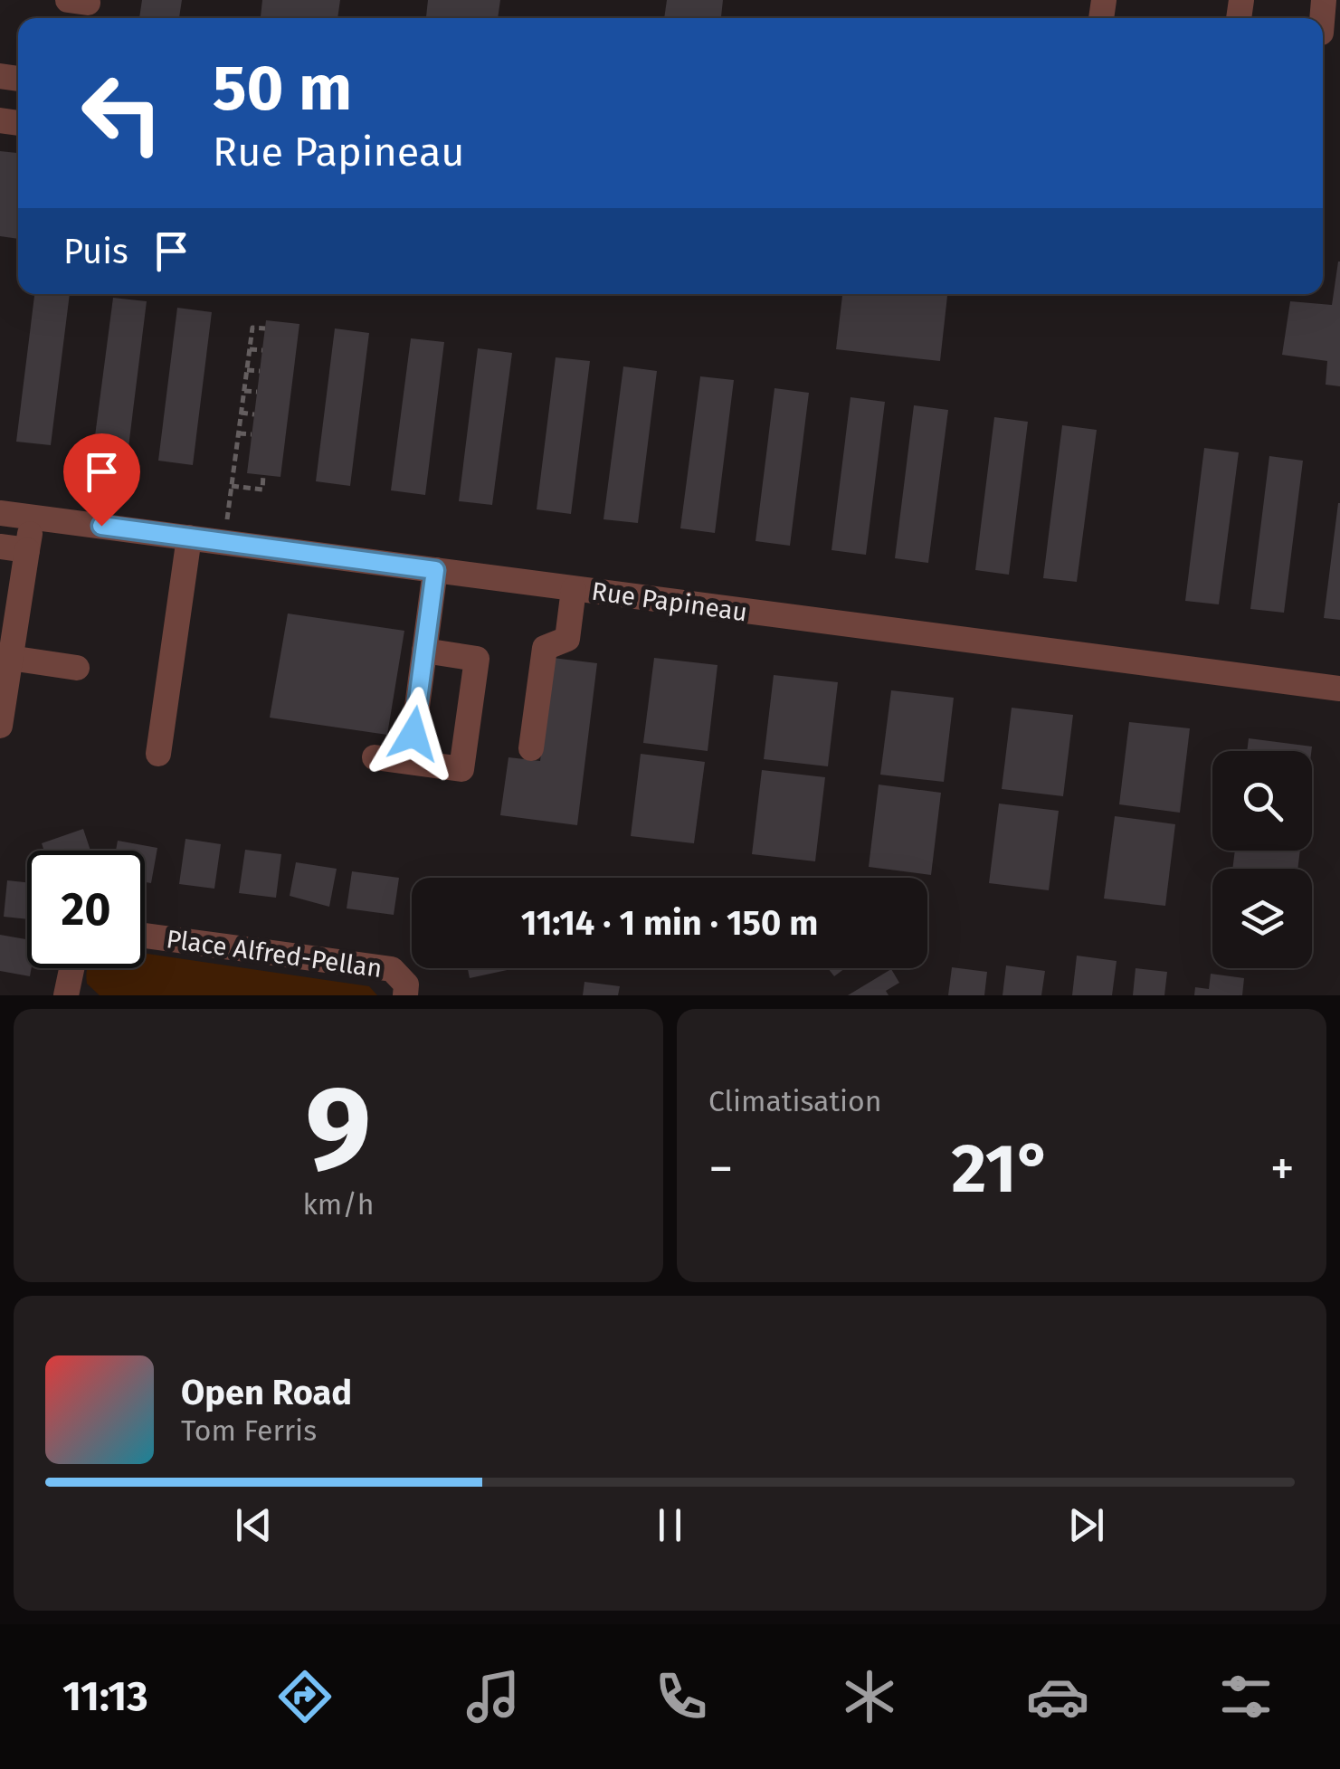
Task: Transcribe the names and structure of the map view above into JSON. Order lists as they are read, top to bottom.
{
  "streets": {
    "street": ["Rue Papineau", "Place Alfred-Pellan"]
  },
  "page": {
    "turn": ["50 m", "Rue Papineau"],
    "then": "Puis",
    "limit": "20",
    "trip": "11:14 · 1 min · 150 m",
    "tile": [
      ["9", "km/h"],
      "Climatisation"
    ],
    "heat": ["−", "21°", "+"],
    "song": ["Open Road", "Tom Ferris"],
    "tabs": "11:13"
  }
}
